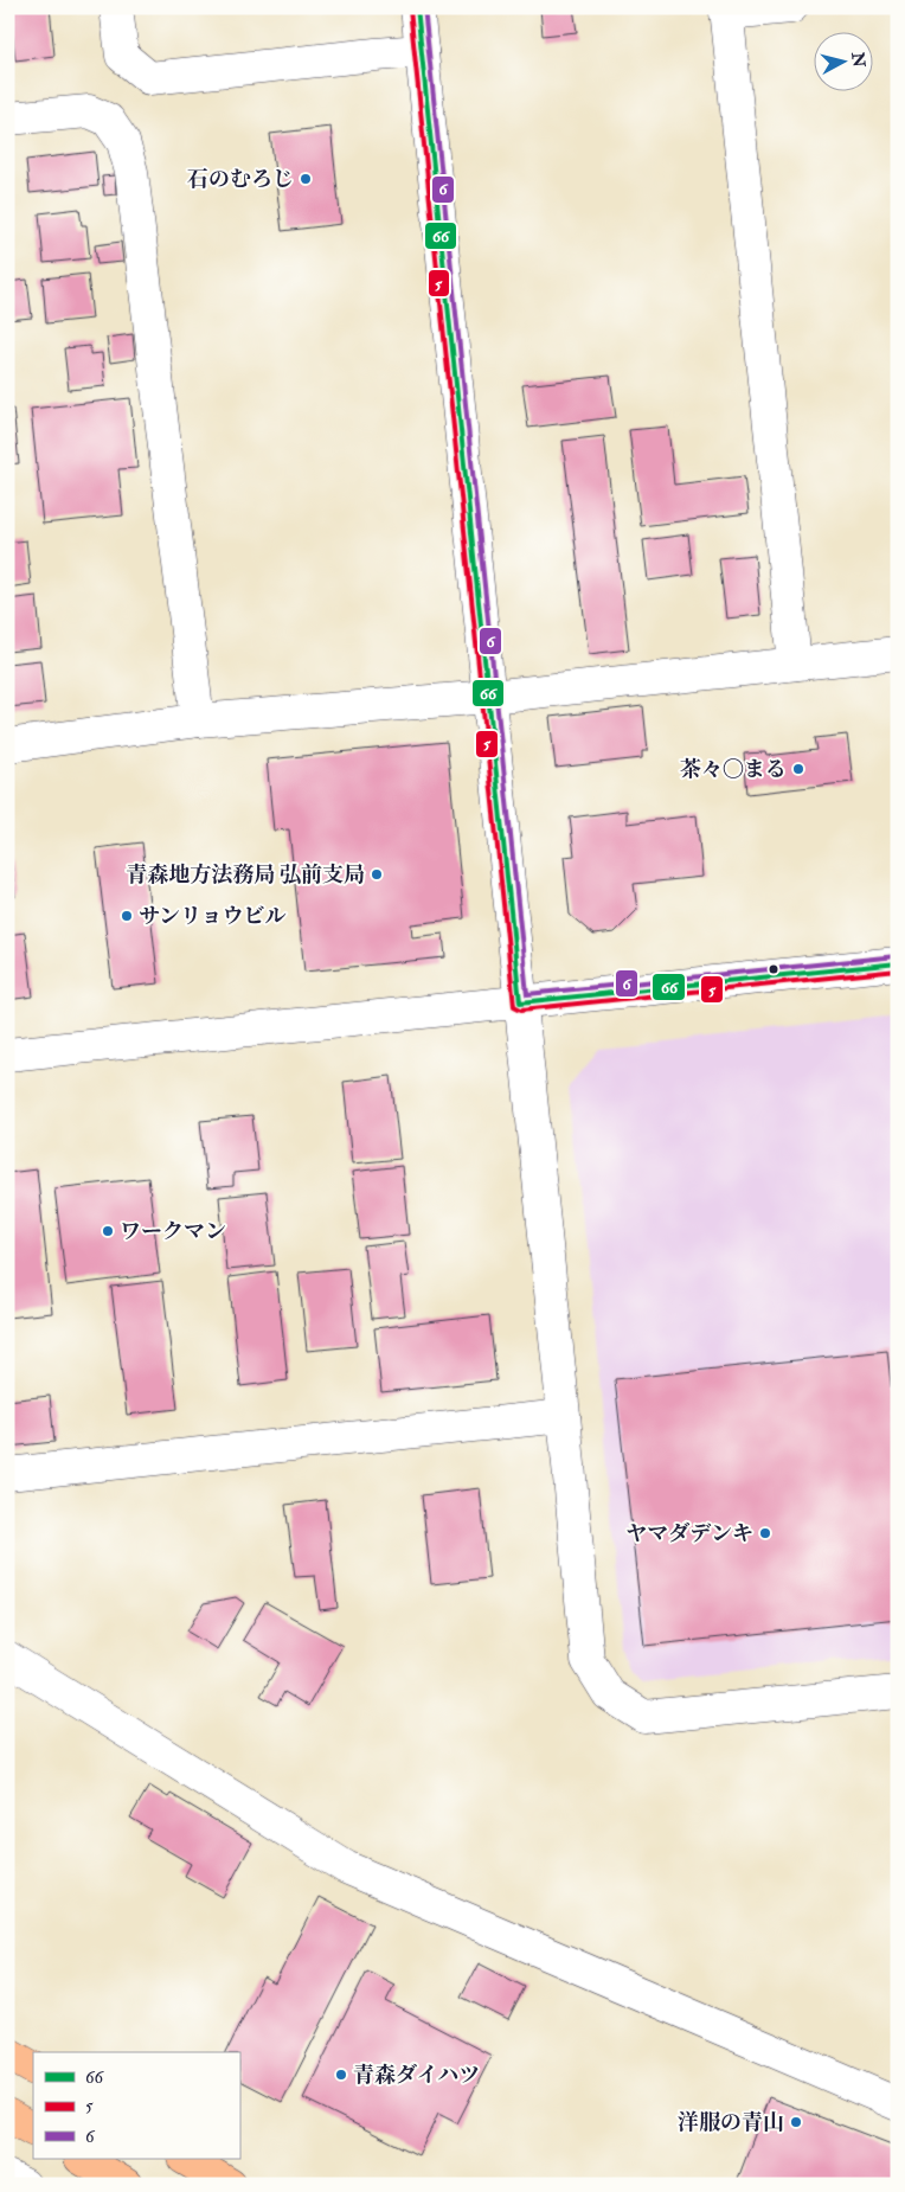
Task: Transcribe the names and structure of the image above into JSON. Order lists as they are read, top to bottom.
{
  "places": [
    "石のむろじ",
    "茶々〇まる",
    "青森地方法務局 弘前支局",
    "サンリョウビル",
    "ワークマン",
    "ヤマダデンキ",
    "青森ダイハツ",
    "洋服の青山"
  ],
  "lines": ["transit line 66", "transit line 6", "transit line 5"],
  "legend": ["66", "5", "6"],
  "north": "right"
}
